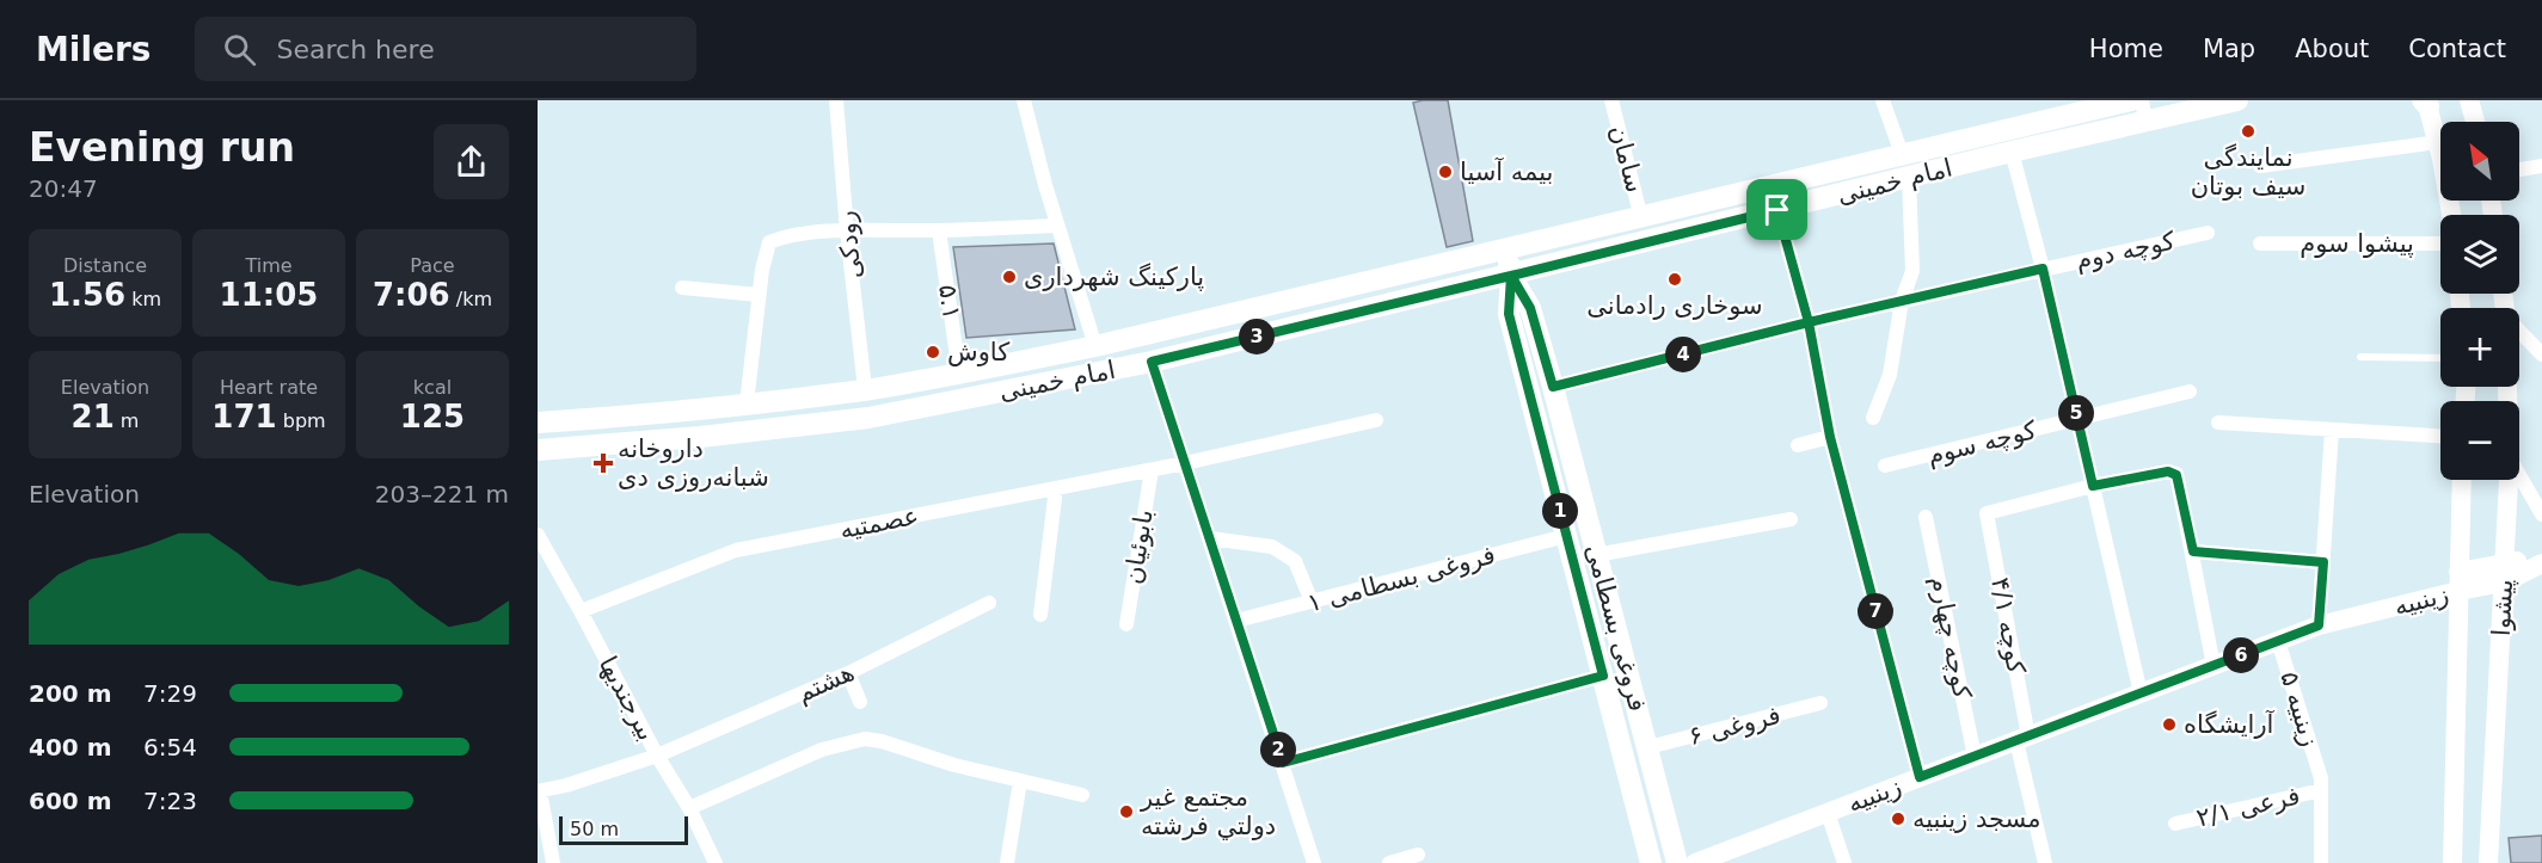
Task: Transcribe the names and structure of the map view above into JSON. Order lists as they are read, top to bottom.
{
  "streets": {
    "main road": ["امام خمینی", "فروغی بسطامی"],
    "street": [
      "سامان",
      "پیشوا سوم",
      "رودکی",
      "کوچه دوم",
      "۵.۱",
      "کوچه سوم",
      "عصمتیه",
      "بابوئیان",
      "فروغی بسطامی ۱",
      "زینبیه",
      "پیشوا",
      "کوچه ۴/۱",
      "کوچه چهارم",
      "هشتم",
      "بیرجندیها",
      "زینبیه ۵",
      "فروغی ۶",
      "فرعی ۲/۱"
    ]
  },
  "crossings": [
    ["سامان", "امام خمینی"],
    ["امام خمینی", "رودکی"],
    ["امام خمینی", "۵.۱"],
    ["امام خمینی", "فروغی بسطامی"],
    ["کوچه دوم", "فروغی بسطامی"],
    ["عصمتیه", "بابوئیان"],
    ["عصمتیه", "بیرجندیها"],
    ["فروغی بسطامی ۱", "فروغی بسطامی"],
    ["زینبیه", "پیشوا"],
    ["زینبیه", "کوچه ۴/۱"],
    ["زینبیه", "کوچه چهارم"],
    ["زینبیه", "زینبیه ۵"],
    ["فروغی بسطامی", "فروغی ۶"],
    ["هشتم", "بیرجندیها"],
    ["زینبیه ۵", "فرعی ۲/۱"]
  ],
  "places": {
    "other": [
      "نمایندگی سیف بوتان",
      "بیمه آسیا",
      "پارکینگ شهرداری",
      "سوخاری رادمانی",
      "کاوش",
      "آرایشگاه",
      "مجتمع غير دولتي فرشته",
      "مسجد زینبیه"
    ],
    "health": ["داروخانه شبانه‌روزی دی"]
  },
  "scale_bar": "50 m",
  "north": "top left",
  "page": {
    "header": "Milers",
    "search": "Search here",
    "nav": [
      "Home",
      "Map",
      "About",
      "Contact"
    ],
    "heading": ["Evening run", "20:47"],
    "map_buttons": ["+", "−"],
    "stats": [
      ["Distance", "1.56 km"],
      ["Time", "11:05"],
      ["Pace", "7:06 /km"],
      ["Elevation", "21 m"],
      ["Heart rate", "171 bpm"],
      ["kcal", "125"]
    ],
    "pins": [
      "3",
      "4",
      "5",
      "1",
      "7",
      "6",
      "2"
    ],
    "chart": ["Elevation", "203–221 m"],
    "list": [
      {
        "name": "200 m",
        "note": "7:29"
      },
      {
        "name": "400 m",
        "note": "6:54"
      },
      {
        "name": "600 m",
        "note": "7:23"
      }
    ],
    "scale": "50 m"
  }
}
